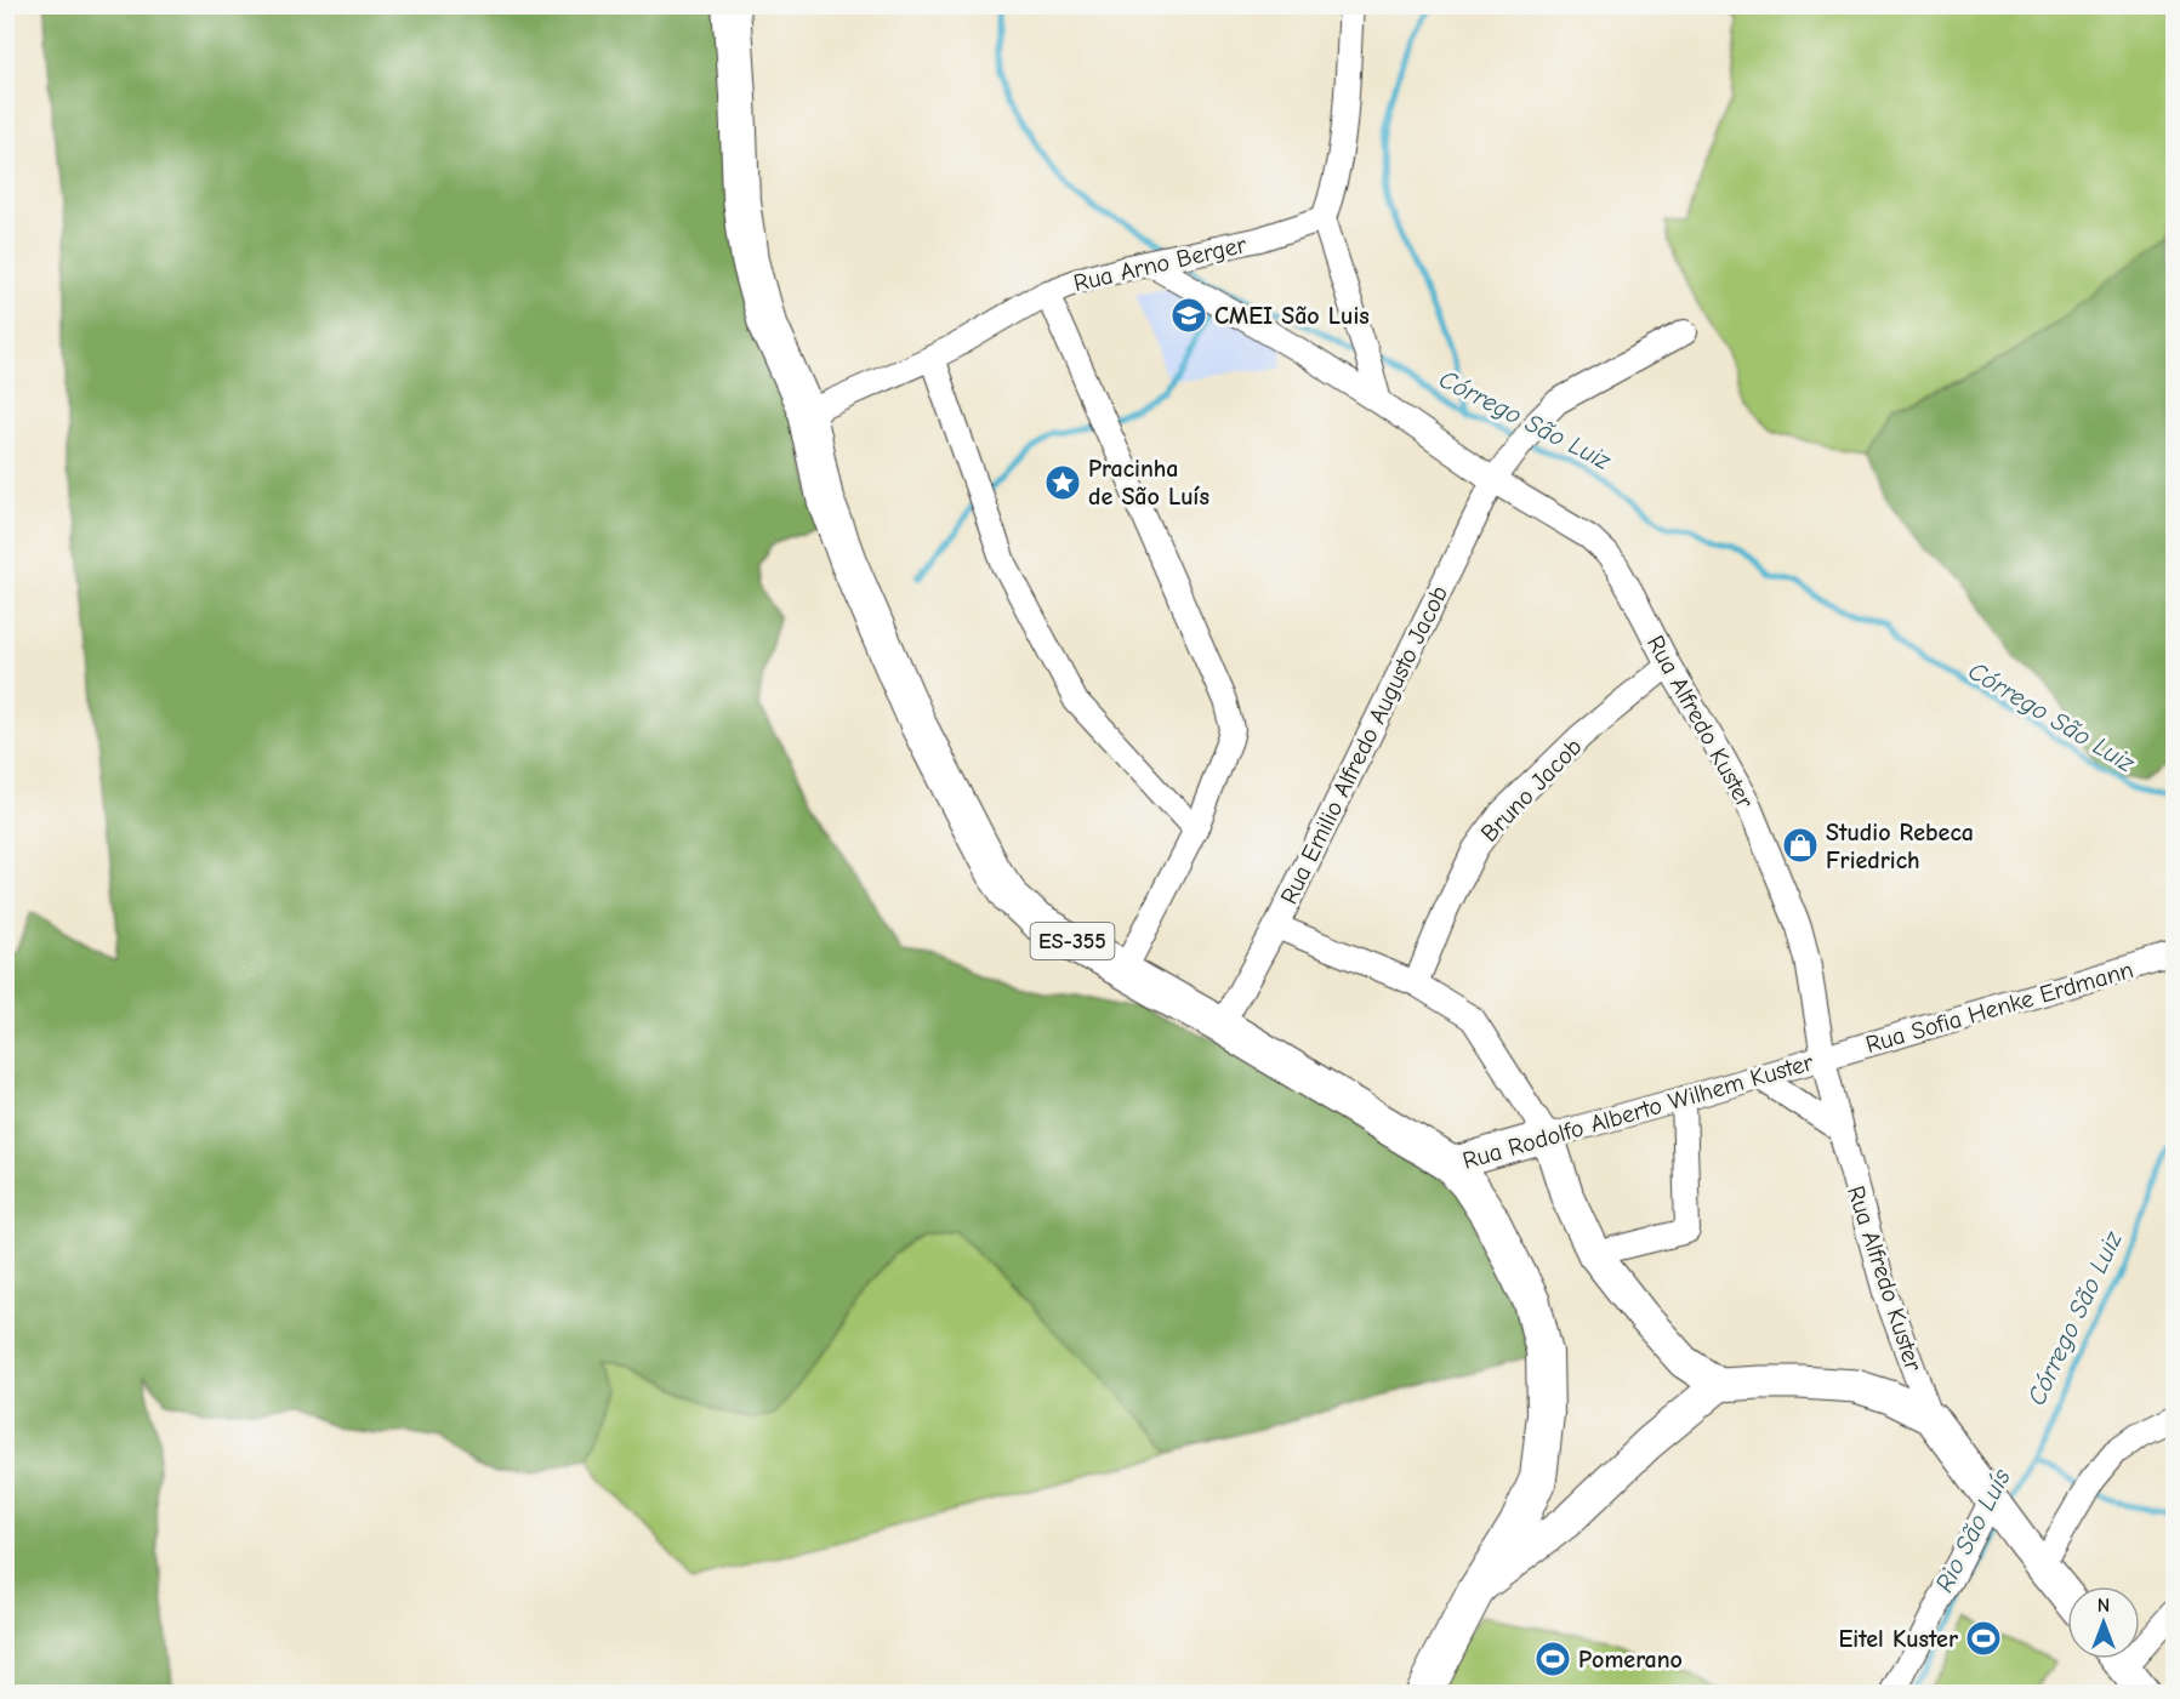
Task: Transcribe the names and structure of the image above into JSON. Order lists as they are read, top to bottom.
{
  "streets": {
    "main road": ["ES-355"],
    "street": [
      "Rua Arno Berger",
      "Rua Alfredo Kuster",
      "Rua Emilio Alfredo Augusto Jacob",
      "Bruno Jacob",
      "Rua Sofia Henke Erdmann",
      "Rua Rodolfo Alberto Wilhem Kuster"
    ]
  },
  "crossings": [
    ["Rua Arno Berger", "Rua Alfredo Kuster"],
    ["Rua Arno Berger", "ES-355"],
    ["Rua Alfredo Kuster", "Rua Emilio Alfredo Augusto Jacob"],
    ["Rua Alfredo Kuster", "Bruno Jacob"],
    ["Rua Alfredo Kuster", "Rua Sofia Henke Erdmann"],
    ["Rua Alfredo Kuster", "Rua Rodolfo Alberto Wilhem Kuster"],
    ["Rua Emilio Alfredo Augusto Jacob", "ES-355"],
    ["ES-355", "Rua Rodolfo Alberto Wilhem Kuster"],
    ["Rua Sofia Henke Erdmann", "Rua Rodolfo Alberto Wilhem Kuster"]
  ],
  "water": ["Córrego São Luiz", "Rio São Luís"],
  "places": {
    "school or university": ["CMEI São Luis"],
    "place": ["Pracinha de São Luís"],
    "shop": ["Studio Rebeca Friedrich"],
    "sports": ["Eitel Kuster", "Pomerano"]
  },
  "north": "top"
}
